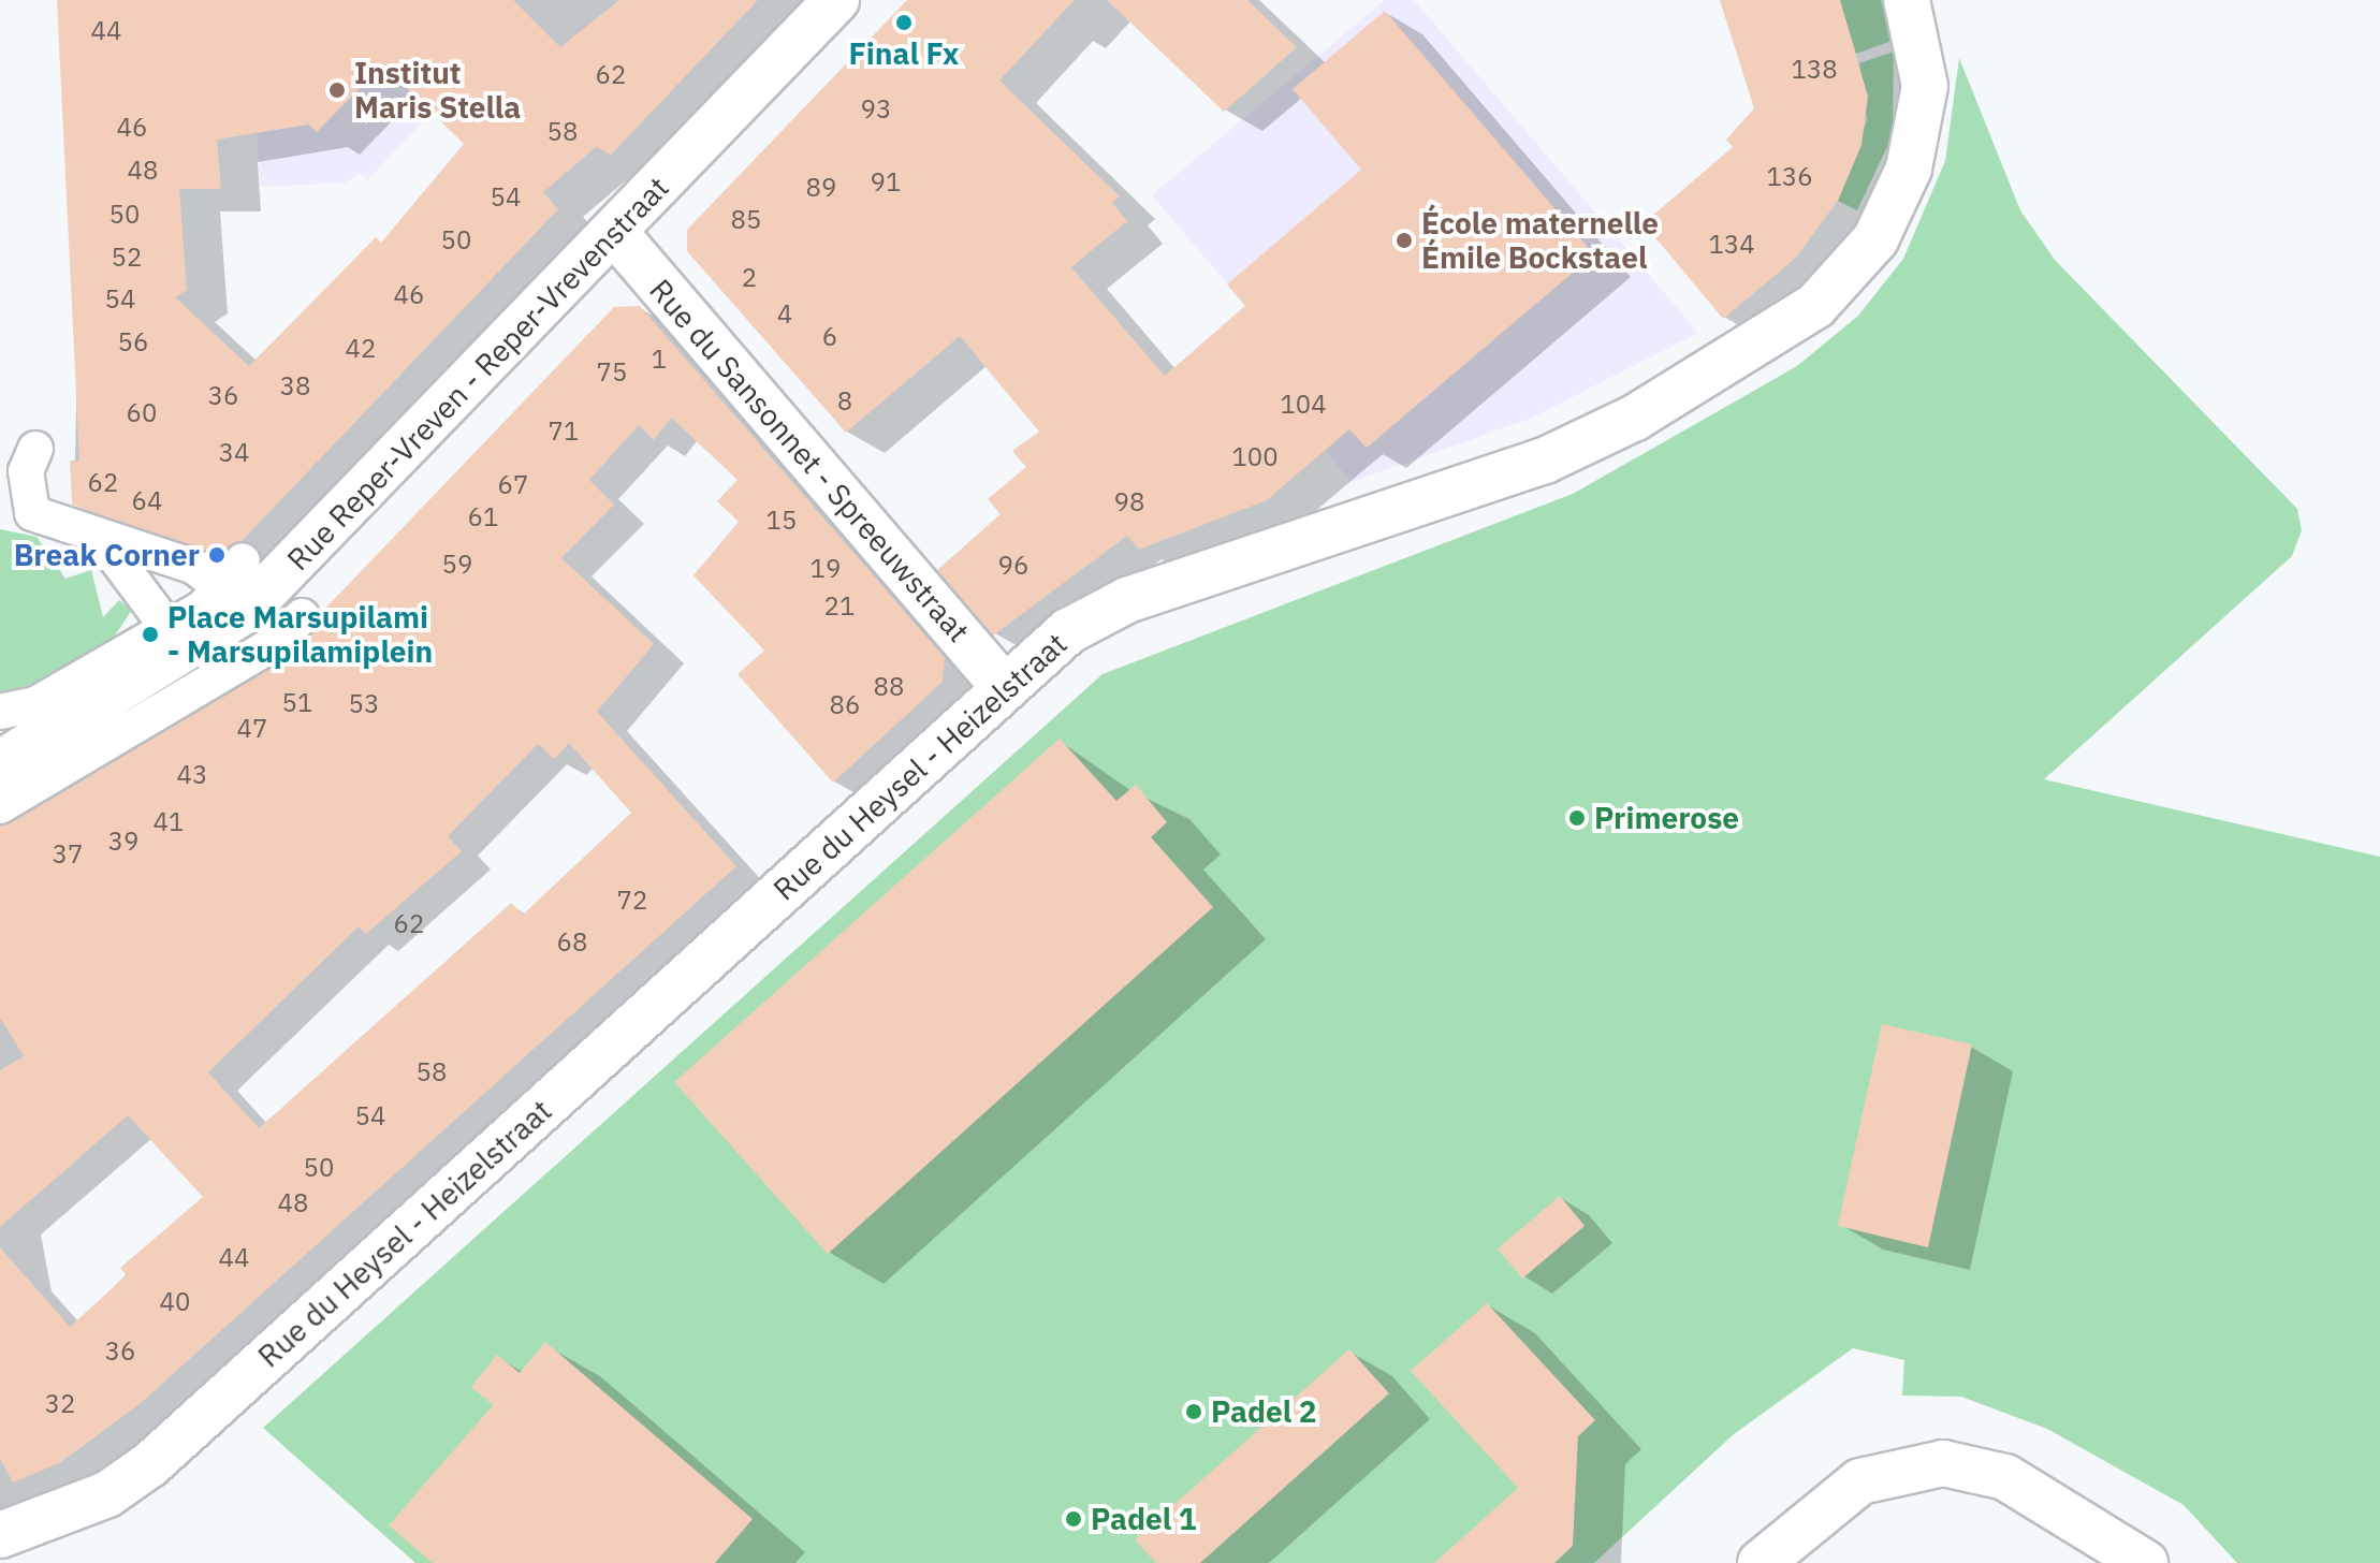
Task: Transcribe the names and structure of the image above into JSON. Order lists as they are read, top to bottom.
{
  "streets": {
    "street": ["Rue Reper-Vreven - Reper-Vrevenstraat", "Rue du Sansonnet - Spreeuwstraat", "Rue du Heysel - Heizelstraat"]
  },
  "crossings": [
    ["Rue Reper-Vreven - Reper-Vrevenstraat", "Rue du Sansonnet - Spreeuwstraat"],
    ["Rue du Sansonnet - Spreeuwstraat", "Rue du Heysel - Heizelstraat"]
  ],
  "places": [
    "Final Fx",
    "Institut Maris Stella",
    "École maternelle Émile Bockstael",
    "Break Corner",
    "Place Marsupilami - Marsupilamiplein",
    "Primerose",
    "Padel 2",
    "Padel 1"
  ],
  "house_numbers": [
    "44",
    "138",
    "62",
    "93",
    "46",
    "58",
    "48",
    "136",
    "91",
    "89",
    "54",
    "50",
    "85",
    "50",
    "134",
    "52",
    "2",
    "46",
    "54",
    "4",
    "6",
    "56",
    "42",
    "1",
    "75",
    "38",
    "36",
    "8",
    "104",
    "60",
    "71",
    "34",
    "100",
    "62",
    "67",
    "64",
    "98",
    "61",
    "15",
    "59",
    "96",
    "19",
    "21",
    "88",
    "51",
    "53",
    "86",
    "47",
    "43",
    "41",
    "39",
    "37",
    "72",
    "62",
    "68",
    "58",
    "54",
    "50",
    "48",
    "44",
    "40",
    "36",
    "32"
  ]
}
